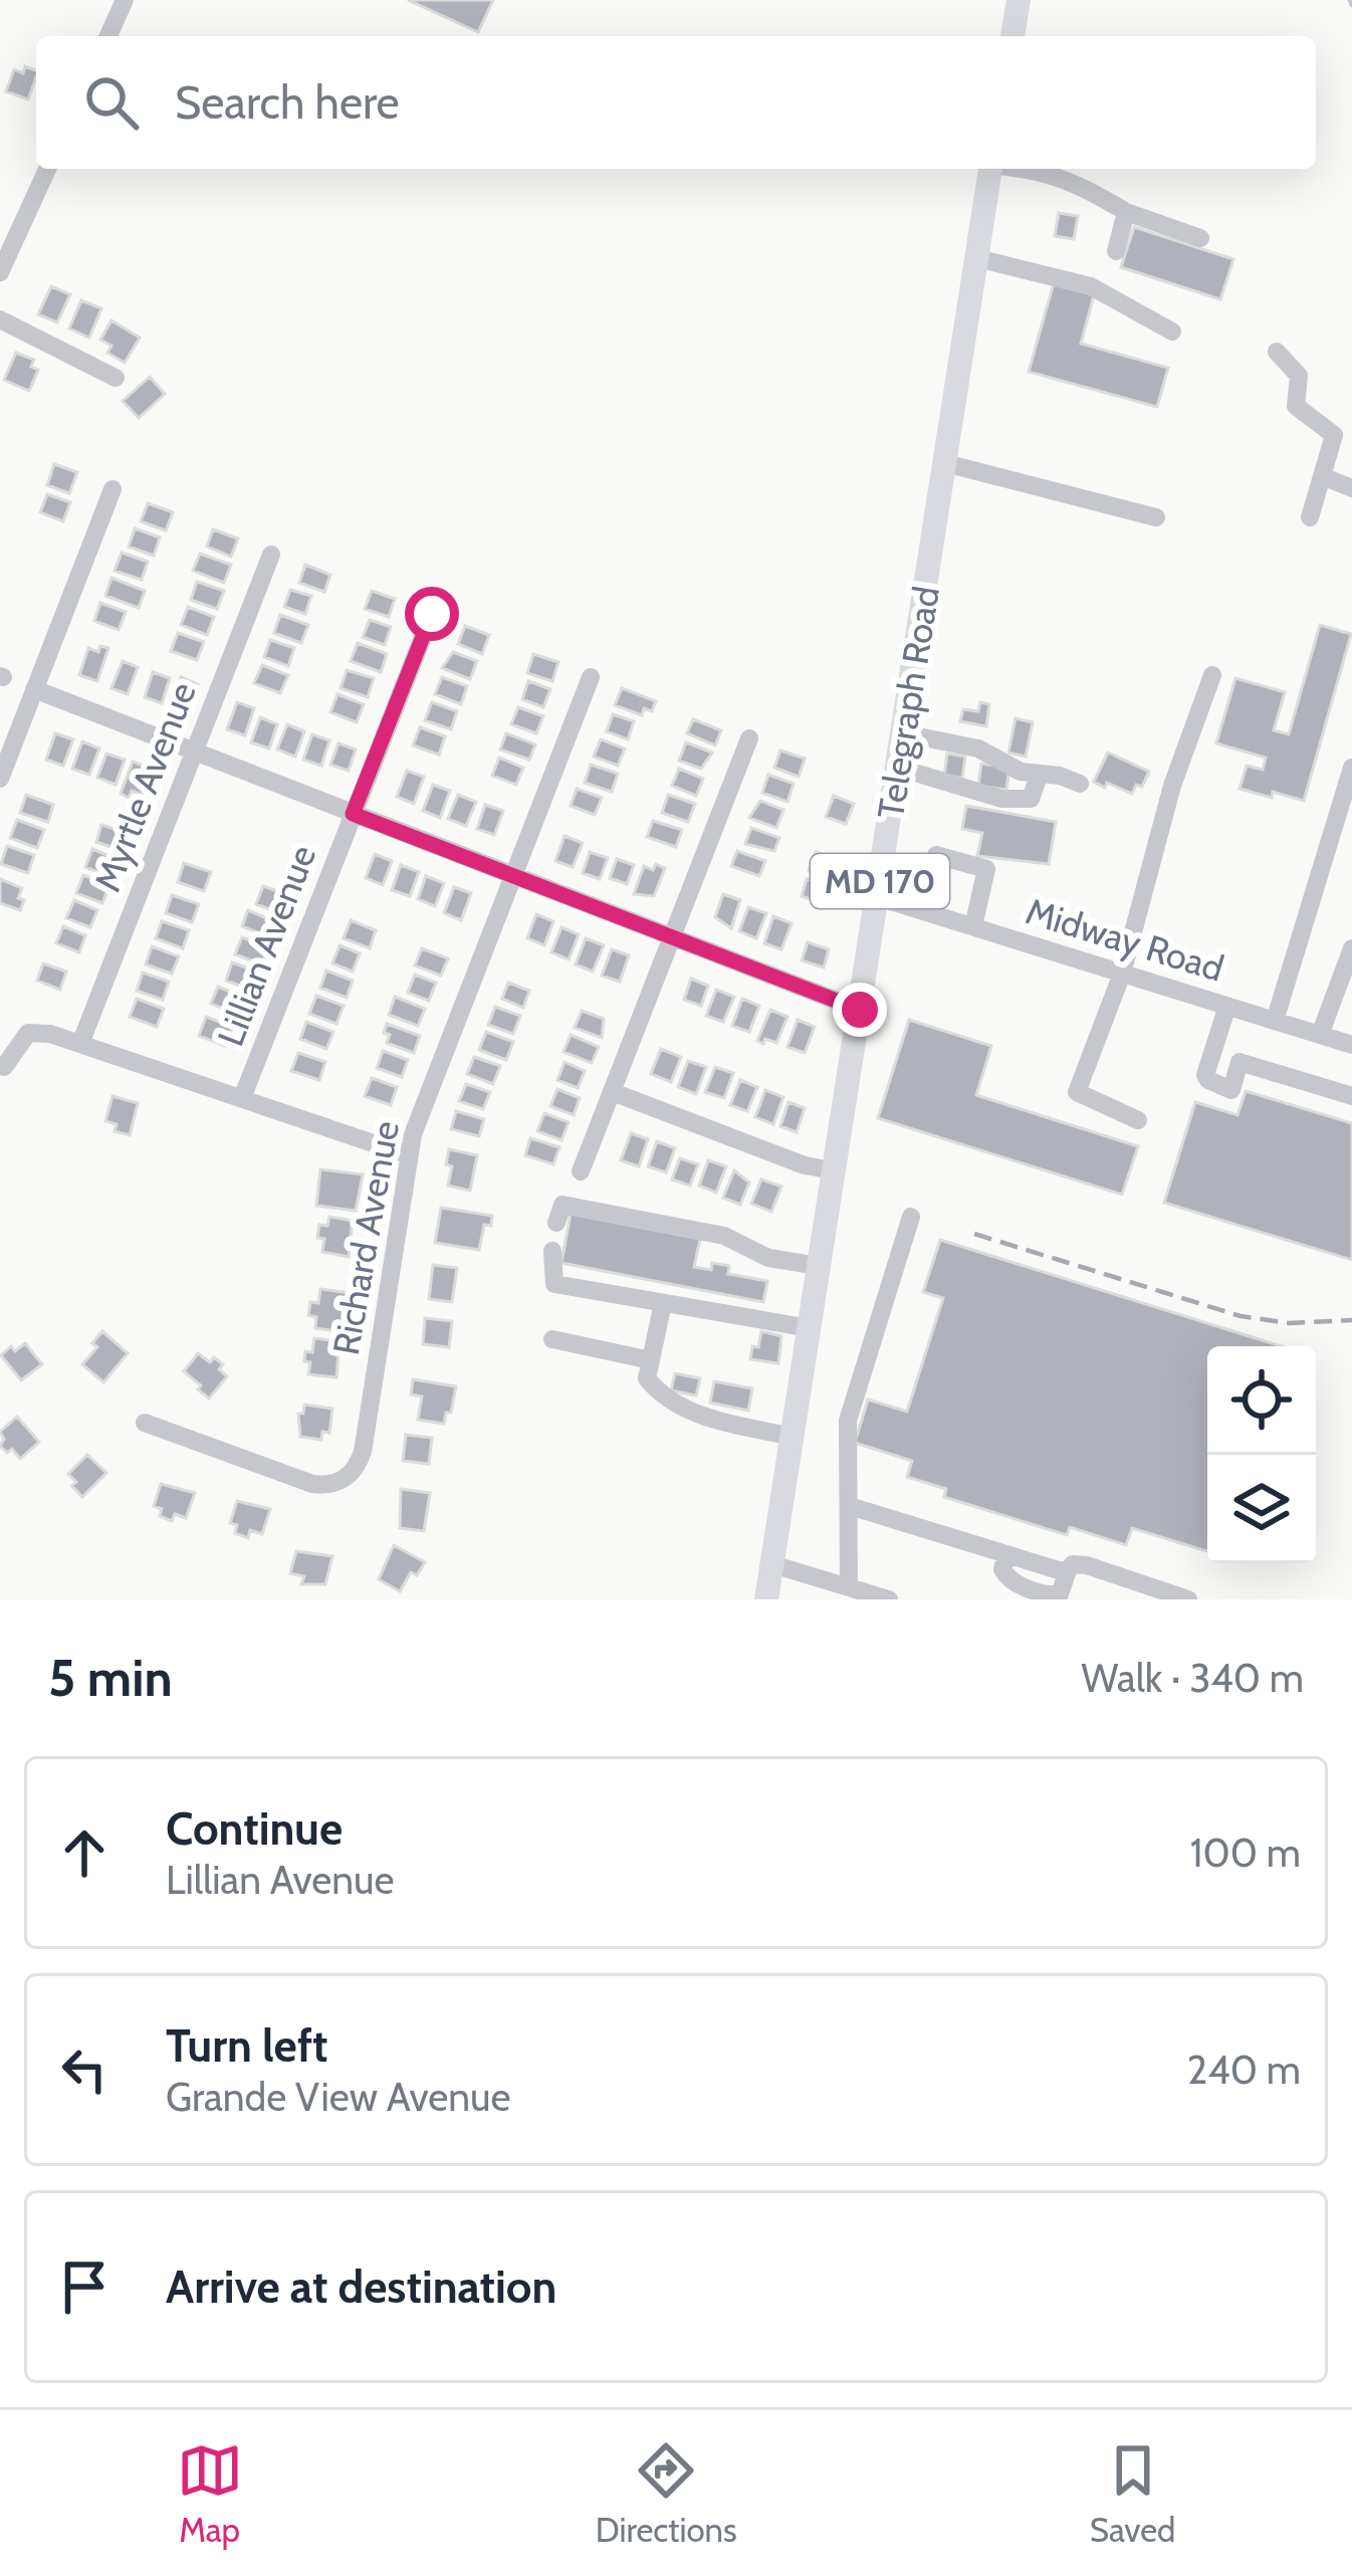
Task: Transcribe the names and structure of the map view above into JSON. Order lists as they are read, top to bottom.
{
  "streets": {
    "main road": ["Telegraph Road", "MD 170"],
    "street": [
      "Myrtle Avenue",
      "Midway Road",
      "Lillian Avenue",
      "Richard Avenue"
    ]
  },
  "crossings": [
    ["Telegraph Road", "Midway Road"]
  ],
  "page": {
    "search": "Search here",
    "heading": ["5 min", "Walk · 340 m"],
    "list": [
      ["Continue", "Lillian Avenue", "100 m"],
      ["Turn left", "Grande View Avenue", "240 m"],
      "Arrive at destination"
    ],
    "nav": ["Map", "Directions", "Saved"]
  }
}
